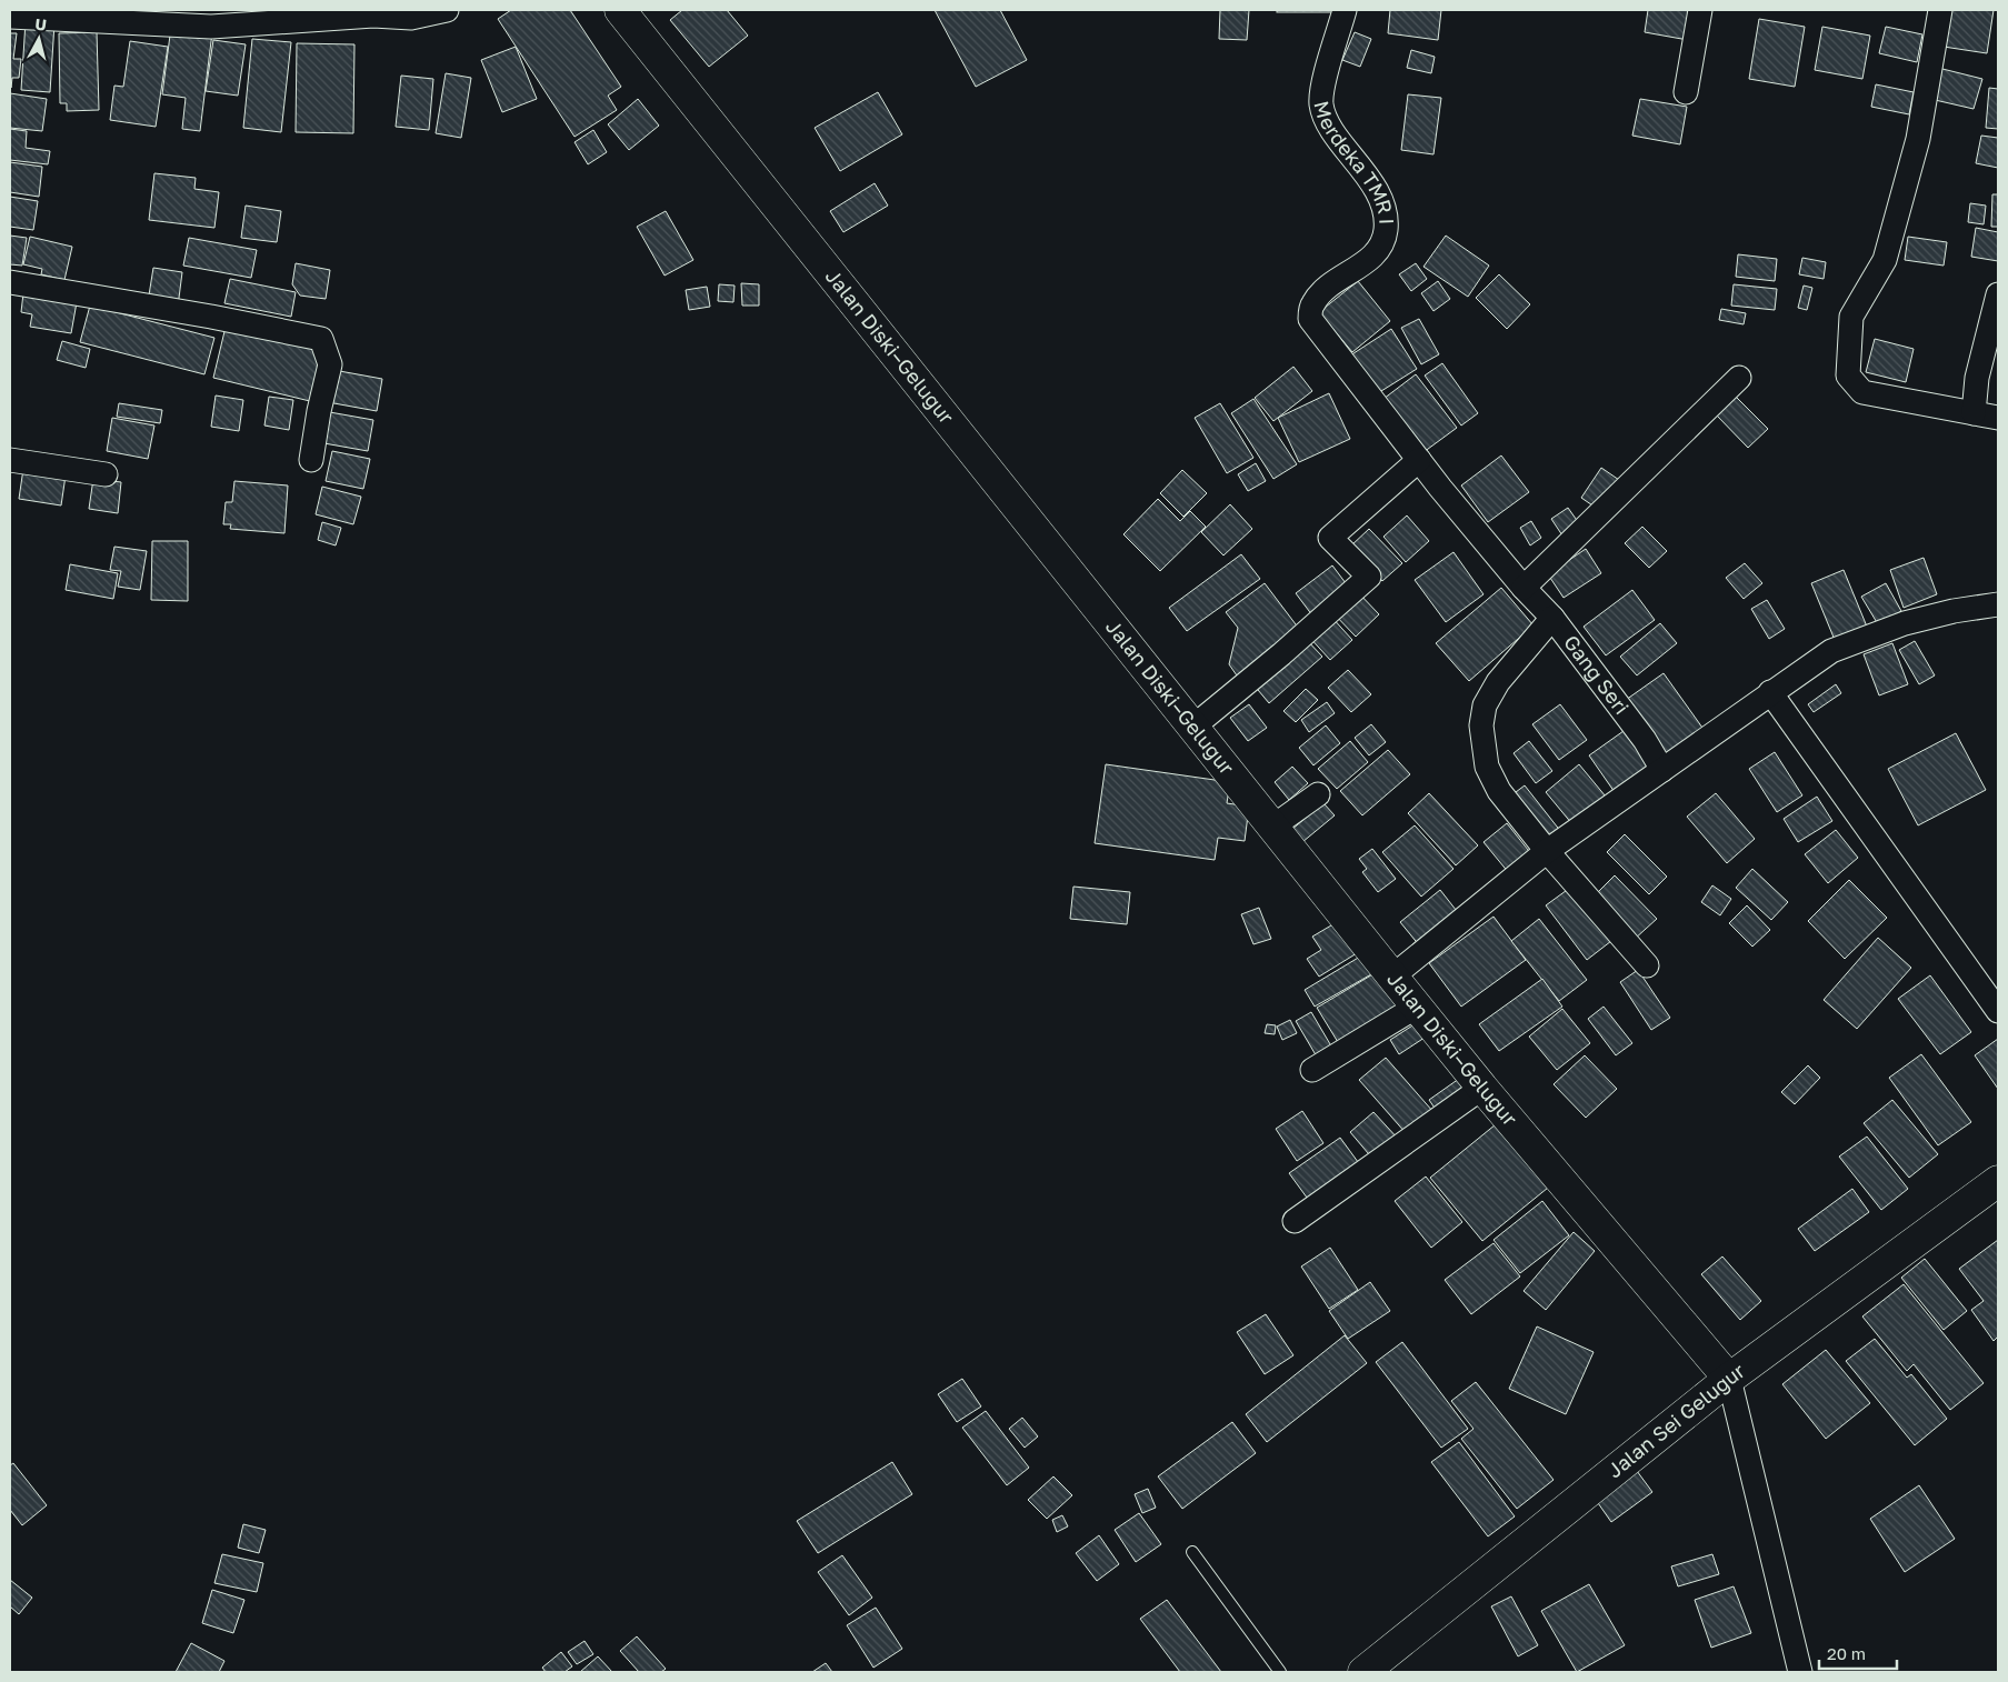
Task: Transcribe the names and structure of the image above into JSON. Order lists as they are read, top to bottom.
{
  "streets": {
    "main road": ["Jalan Diski–Gelugur", "Jalan Sei Gelugur"],
    "street": ["Merdeka TMR I", "Gang Seri"]
  },
  "crossings": [
    ["Merdeka TMR I", "Gang Seri"],
    ["Jalan Diski–Gelugur", "Jalan Sei Gelugur"]
  ],
  "scale_bar": "20 m",
  "north": "top"
}
